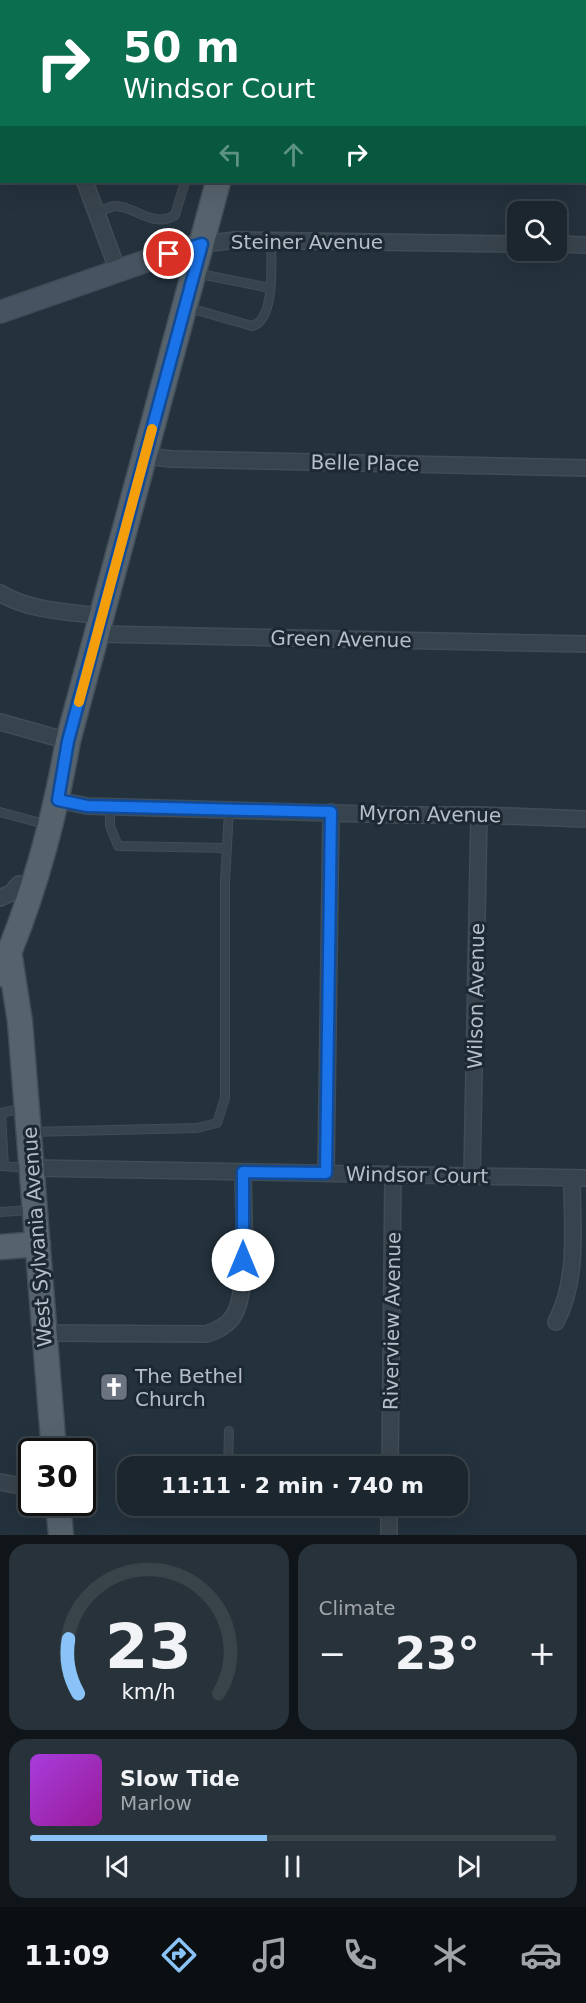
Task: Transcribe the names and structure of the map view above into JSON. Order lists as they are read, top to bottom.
{
  "streets": {
    "main road": ["West Sylvania Avenue"],
    "street": [
      "Steiner Avenue",
      "Belle Place",
      "Green Avenue",
      "Myron Avenue",
      "Wilson Avenue",
      "Windsor Court",
      "Riverview Avenue"
    ]
  },
  "crossings": [
    ["Myron Avenue", "Wilson Avenue"],
    ["Wilson Avenue", "Windsor Court"],
    ["Windsor Court", "West Sylvania Avenue"],
    ["Windsor Court", "Riverview Avenue"]
  ],
  "places": {
    "church": ["The Bethel Church"]
  },
  "page": {
    "turn": ["50 m", "Windsor Court"],
    "limit": "30",
    "trip": "11:11 · 2 min · 740 m",
    "tile": "Climate",
    "heat": ["−", "23°", "+"],
    "song": ["Slow Tide", "Marlow"],
    "tabs": "11:09",
    "gauge": ["23", "km/h"]
  }
}
